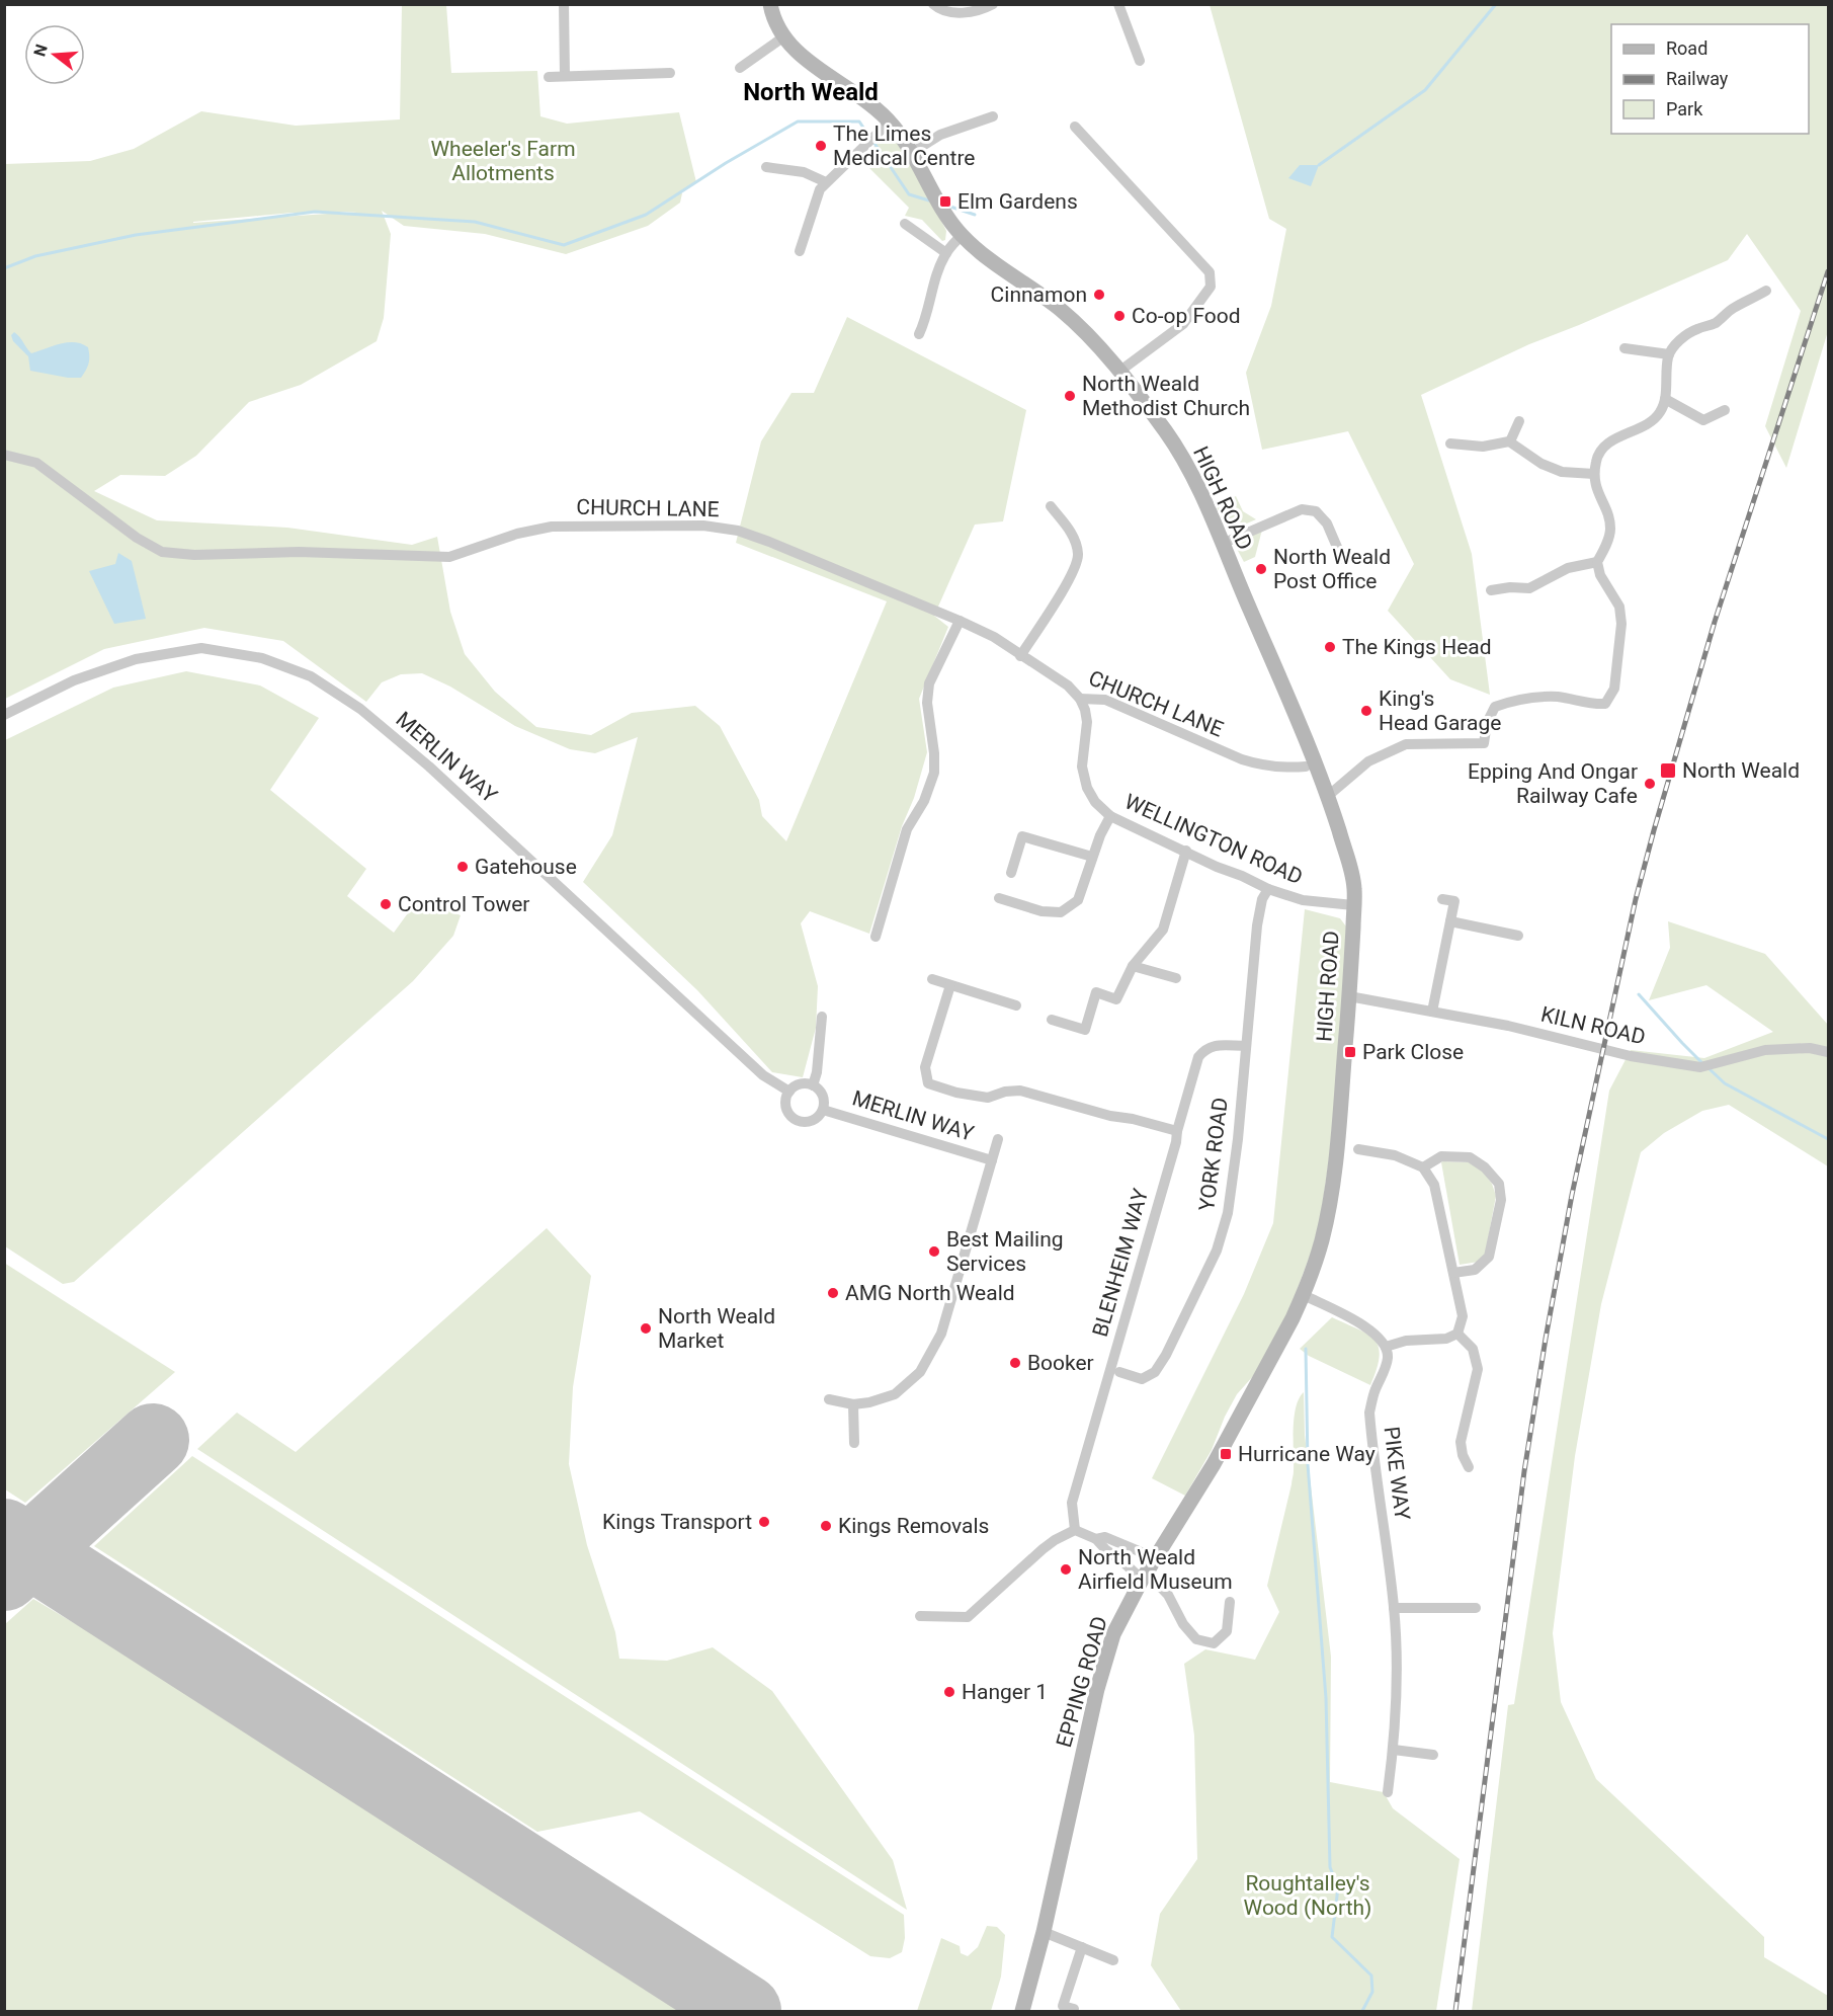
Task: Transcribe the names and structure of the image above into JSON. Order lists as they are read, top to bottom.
{
  "streets": {
    "main road": ["HIGH ROAD", "EPPING ROAD"],
    "street": [
      "CHURCH LANE",
      "MERLIN WAY",
      "WELLINGTON ROAD",
      "KILN ROAD",
      "YORK ROAD",
      "BLENHEIM WAY",
      "PIKE WAY"
    ]
  },
  "crossings": [
    ["HIGH ROAD", "WELLINGTON ROAD"],
    ["HIGH ROAD", "KILN ROAD"],
    ["HIGH ROAD", "EPPING ROAD"],
    ["CHURCH LANE", "WELLINGTON ROAD"],
    ["WELLINGTON ROAD", "YORK ROAD"],
    ["YORK ROAD", "BLENHEIM WAY"]
  ],
  "districts": ["North Weald"],
  "parks": ["Wheeler's Farm Allotments", "Roughtalley's Wood (North)"],
  "places": {
    "other": [
      "The Limes Medical Centre",
      "Cinnamon",
      "Co-op Food",
      "North Weald Methodist Church",
      "North Weald Post Office",
      "The Kings Head",
      "King's Head Garage",
      "Epping And Ongar Railway Cafe",
      "Gatehouse",
      "Control Tower",
      "Best Mailing Services",
      "AMG North Weald",
      "North Weald Market",
      "Booker",
      "Kings Transport",
      "Kings Removals",
      "North Weald Airfield Museum",
      "Hanger 1"
    ],
    "transit": [
      "Elm Gardens",
      "North Weald",
      "Park Close",
      "Hurricane Way"
    ]
  },
  "legend": ["Road", "Railway", "Park"],
  "north": "left"
}
